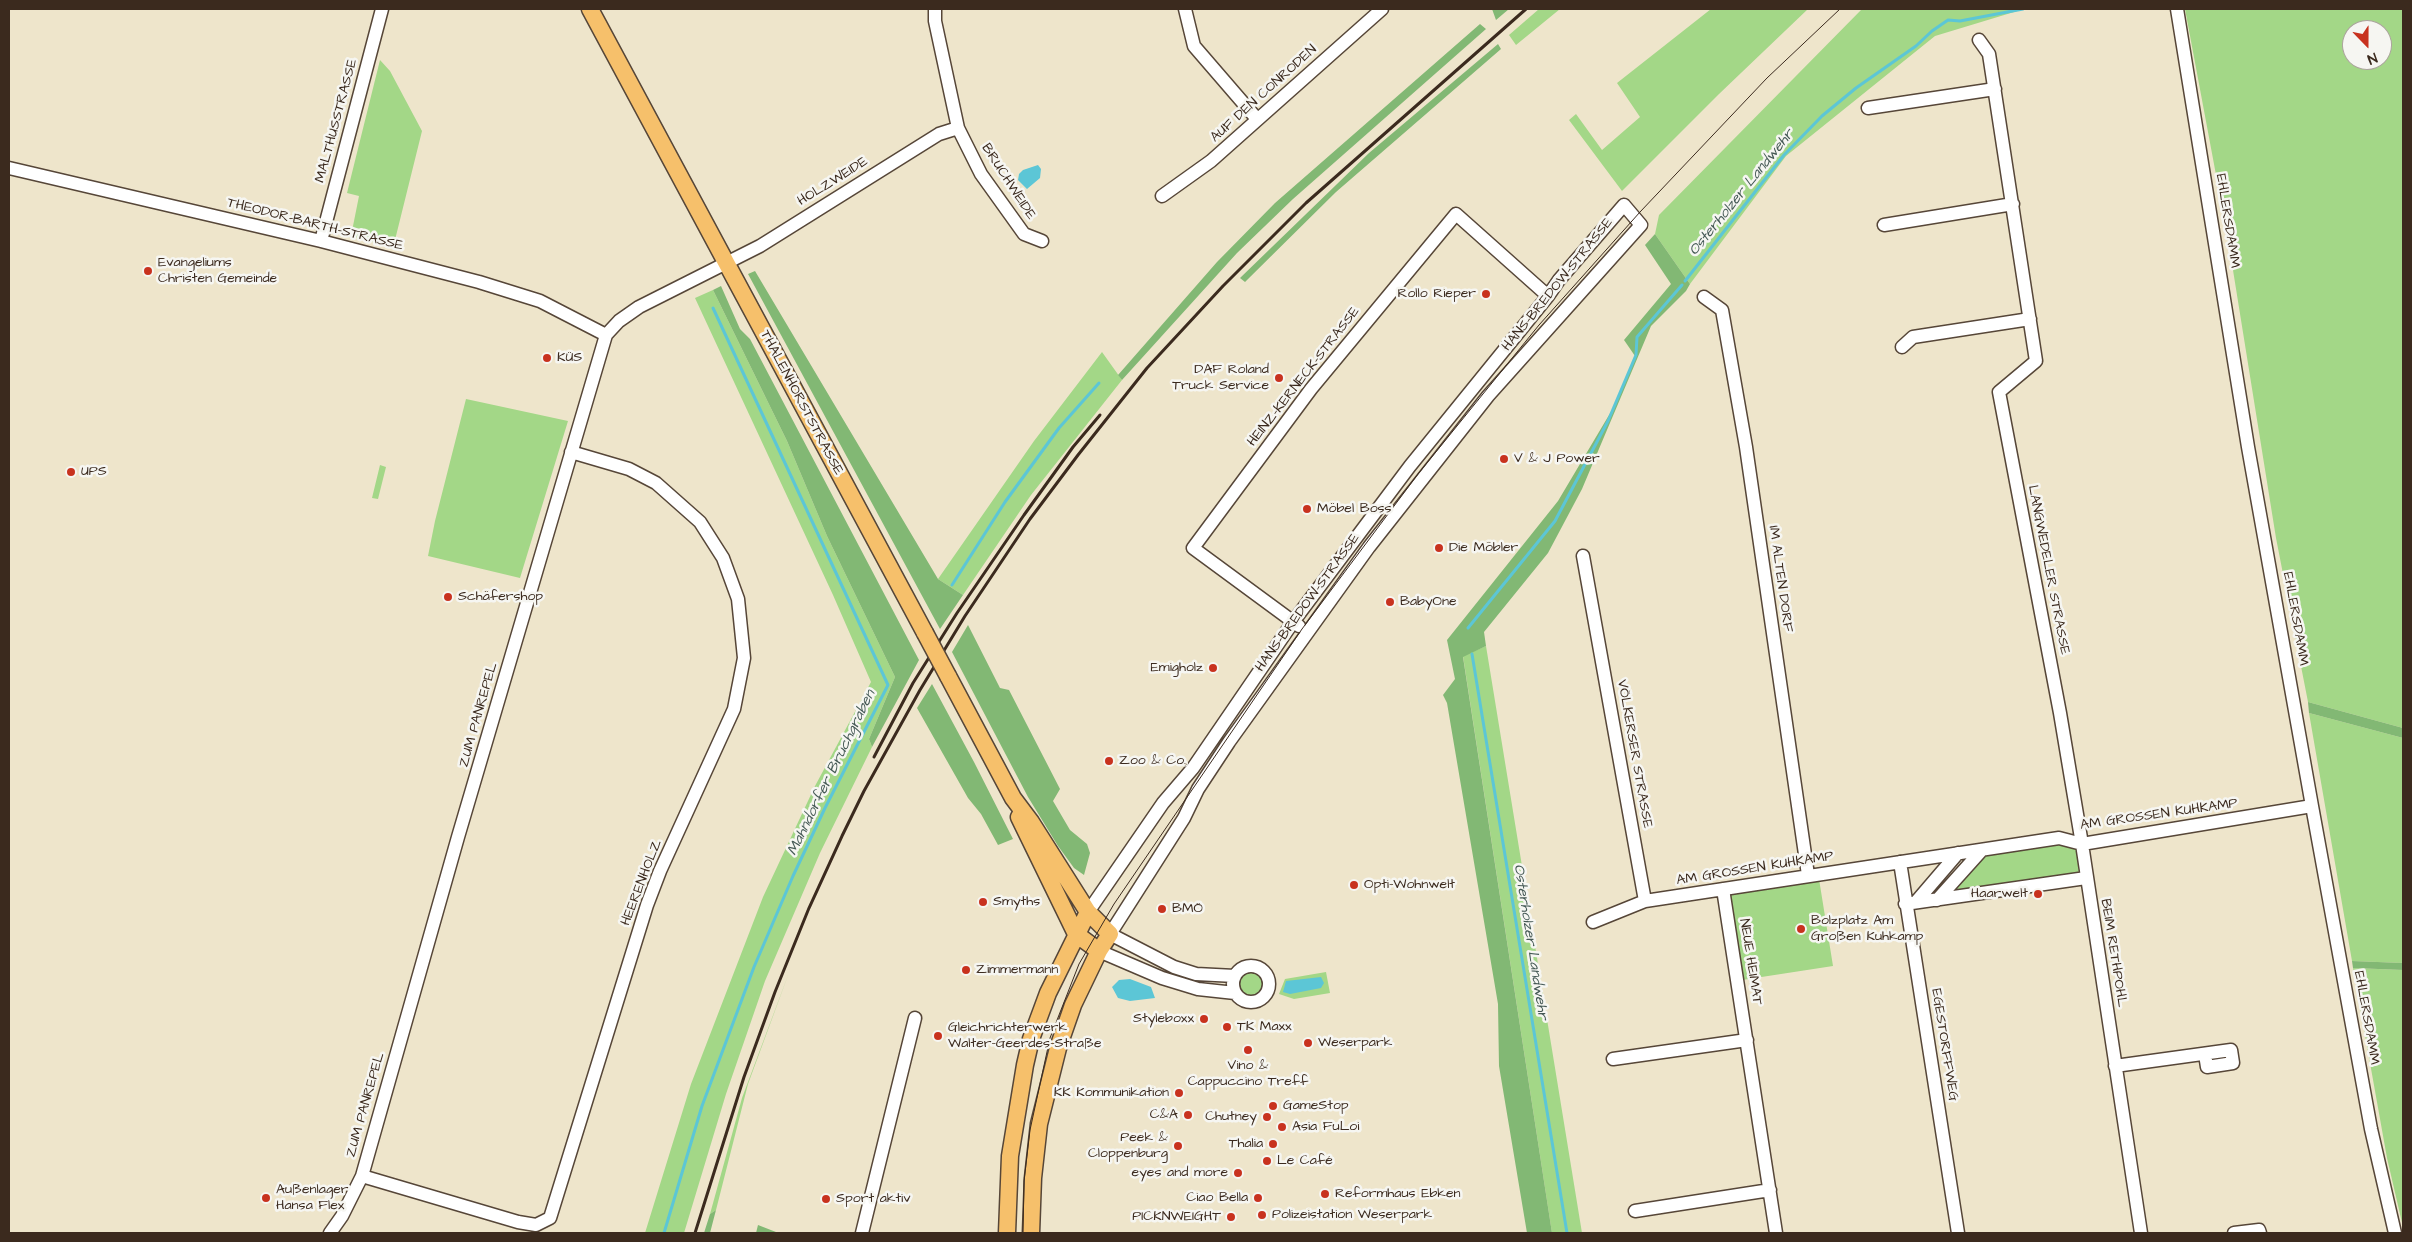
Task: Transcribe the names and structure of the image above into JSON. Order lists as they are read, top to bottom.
{
  "streets": {
    "main road": ["HANS-BREDOW-STRASSE", "THALENHORSTSTRASSE"],
    "street": [
      "AUF DEN CONRODEN",
      "MALTHUSSTRASSE",
      "HOLZWEIDE",
      "BRUCHWEIDE",
      "EHLERSDAMM",
      "THEODOR-BARTH-STRASSE",
      "HEINZ-KERNECK-STRASSE",
      "LANGWEDELER STRASSE",
      "IM ALTEN DORF",
      "ZUM PANREPEL",
      "VÖLKERSER STRASSE",
      "AM GROSSEN KUHKAMP",
      "HEERENHOLZ",
      "BEIM RETHPOHL",
      "NEUE HEIMAT",
      "EGESTORFFWEG"
    ]
  },
  "crossings": [
    ["MALTHUSSTRASSE", "THEODOR-BARTH-STRASSE"],
    ["HOLZWEIDE", "BRUCHWEIDE"],
    ["HOLZWEIDE", "THALENHORSTSTRASSE"],
    ["HOLZWEIDE", "ZUM PANREPEL"],
    ["EHLERSDAMM", "AM GROSSEN KUHKAMP"],
    ["THEODOR-BARTH-STRASSE", "ZUM PANREPEL"],
    ["HANS-BREDOW-STRASSE", "HEINZ-KERNECK-STRASSE"],
    ["HANS-BREDOW-STRASSE", "THALENHORSTSTRASSE"],
    ["THALENHORSTSTRASSE", "ZUM PANREPEL"],
    ["LANGWEDELER STRASSE", "AM GROSSEN KUHKAMP"],
    ["LANGWEDELER STRASSE", "BEIM RETHPOHL"],
    ["IM ALTEN DORF", "AM GROSSEN KUHKAMP"],
    ["ZUM PANREPEL", "HEERENHOLZ"],
    ["VÖLKERSER STRASSE", "AM GROSSEN KUHKAMP"],
    ["AM GROSSEN KUHKAMP", "BEIM RETHPOHL"],
    ["AM GROSSEN KUHKAMP", "NEUE HEIMAT"],
    ["AM GROSSEN KUHKAMP", "EGESTORFFWEG"]
  ],
  "water": ["Osterholzer Landwehr", "Mahndorfer Bruchgraben"],
  "places": [
    "Evangeliums Christen Gemeinde",
    "Rollo Rieper",
    "KÜS",
    "DAF Roland Truck Service",
    "V & J Power",
    "UPS",
    "Möbel Boss",
    "Die Möbler",
    "Schäfershop",
    "BabyOne",
    "Emigholz",
    "Zoo & Co.",
    "Opti-Wohnwelt",
    "Haarwelt",
    "Smyths",
    "BMÖ",
    "Bolzplatz Am Großen Kuhkamp",
    "Zimmermann",
    "Styleboxx",
    "TK Maxx",
    "Gleichrichterwerk Walter-Geerdes-Straße",
    "Weserpark",
    "Vino & Cappuccino Treff",
    "KK Kommunikation",
    "GameStop",
    "C&A",
    "Chutney",
    "Asia FuLoi",
    "Thalia",
    "Peek & Cloppenburg",
    "Le Café",
    "eyes and more",
    "Reformhaus Ebken",
    "Außenlager Hansa Flex",
    "Ciao Bella",
    "Sport aktiv",
    "Polizeistation Weserpark",
    "PICKNWEIGHT"
  ],
  "north": "bottom"
}
